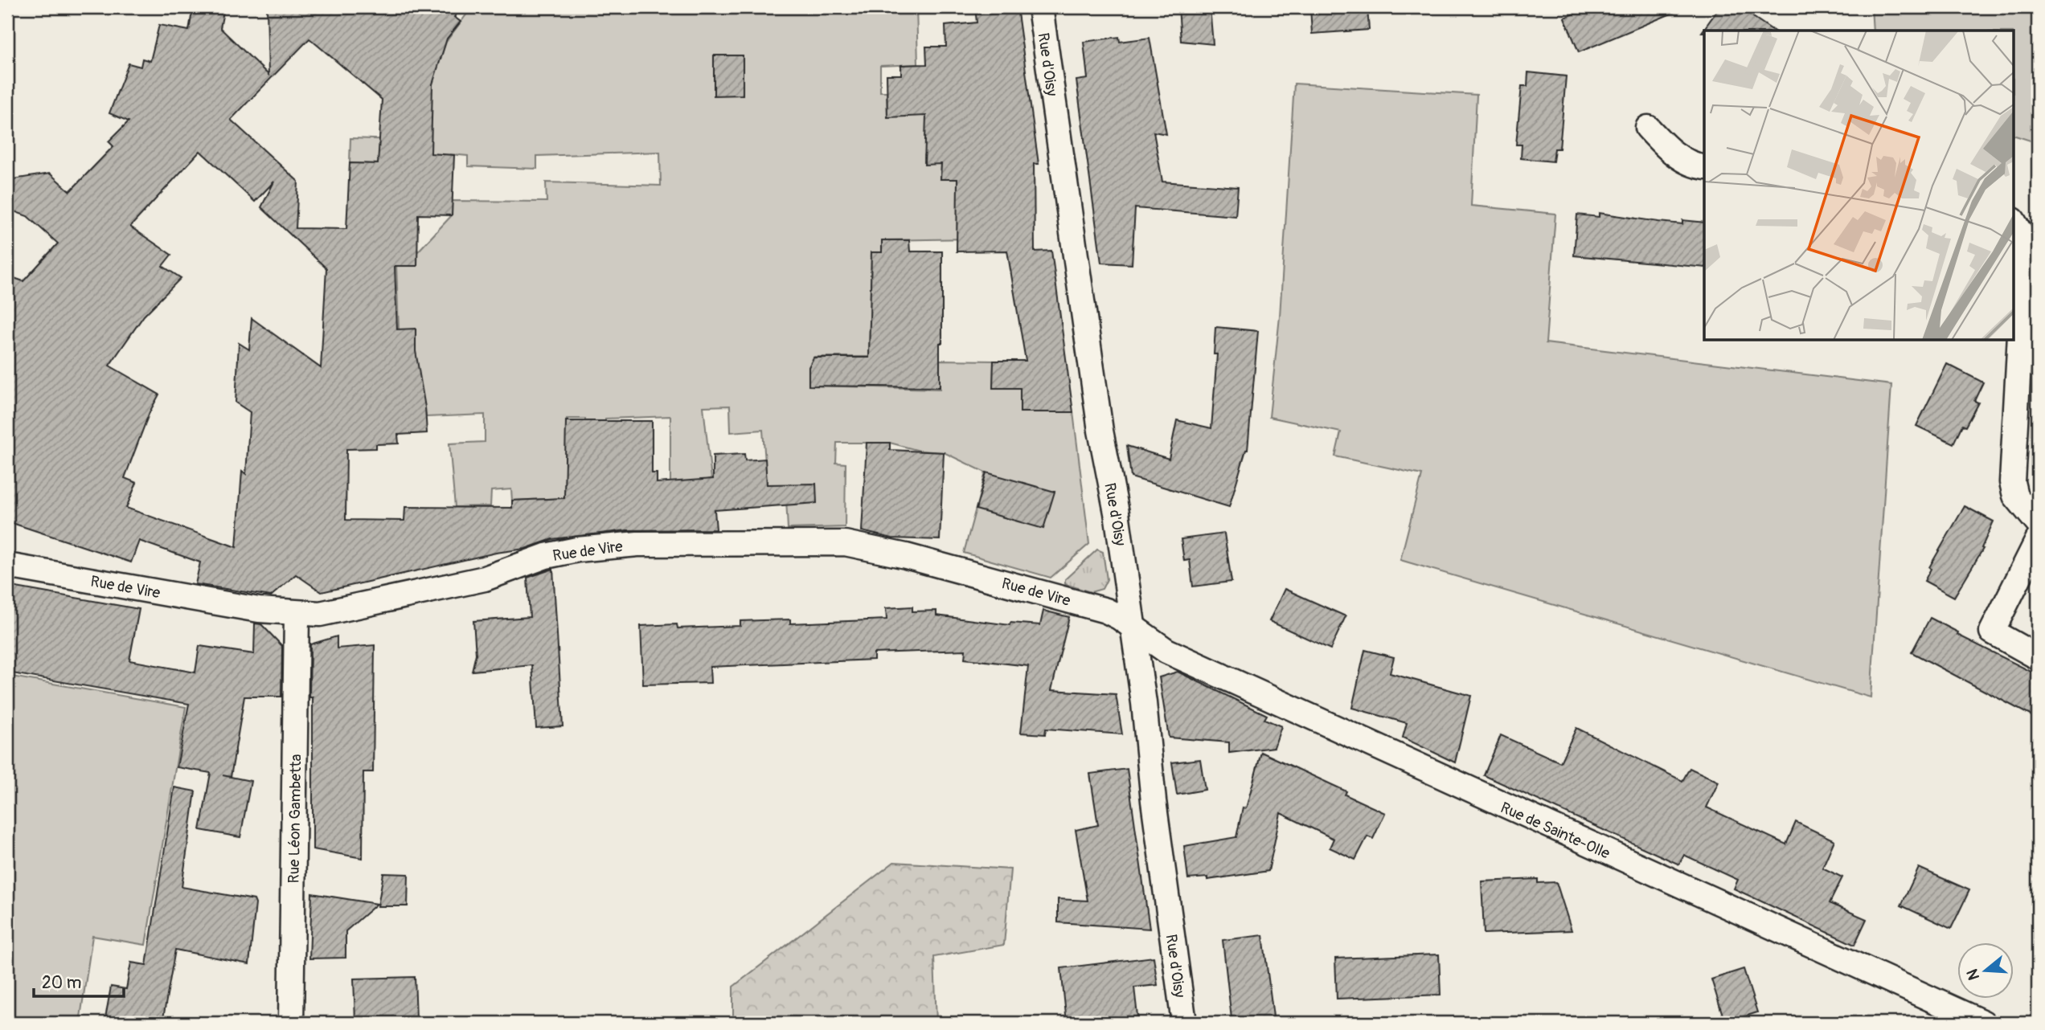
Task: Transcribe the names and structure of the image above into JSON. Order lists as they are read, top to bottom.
{
  "streets": {
    "street": [
      "Rue d'Oisy",
      "Rue de Vire",
      "Rue Léon Gambetta",
      "Rue de Sainte-Olle"
    ]
  },
  "crossings": [
    ["Rue d'Oisy", "Rue de Vire"],
    ["Rue d'Oisy", "Rue de Sainte-Olle"],
    ["Rue de Vire", "Rue Léon Gambetta"],
    ["Rue de Vire", "Rue de Sainte-Olle"]
  ],
  "scale_bar": "20 m",
  "north": "left"
}
